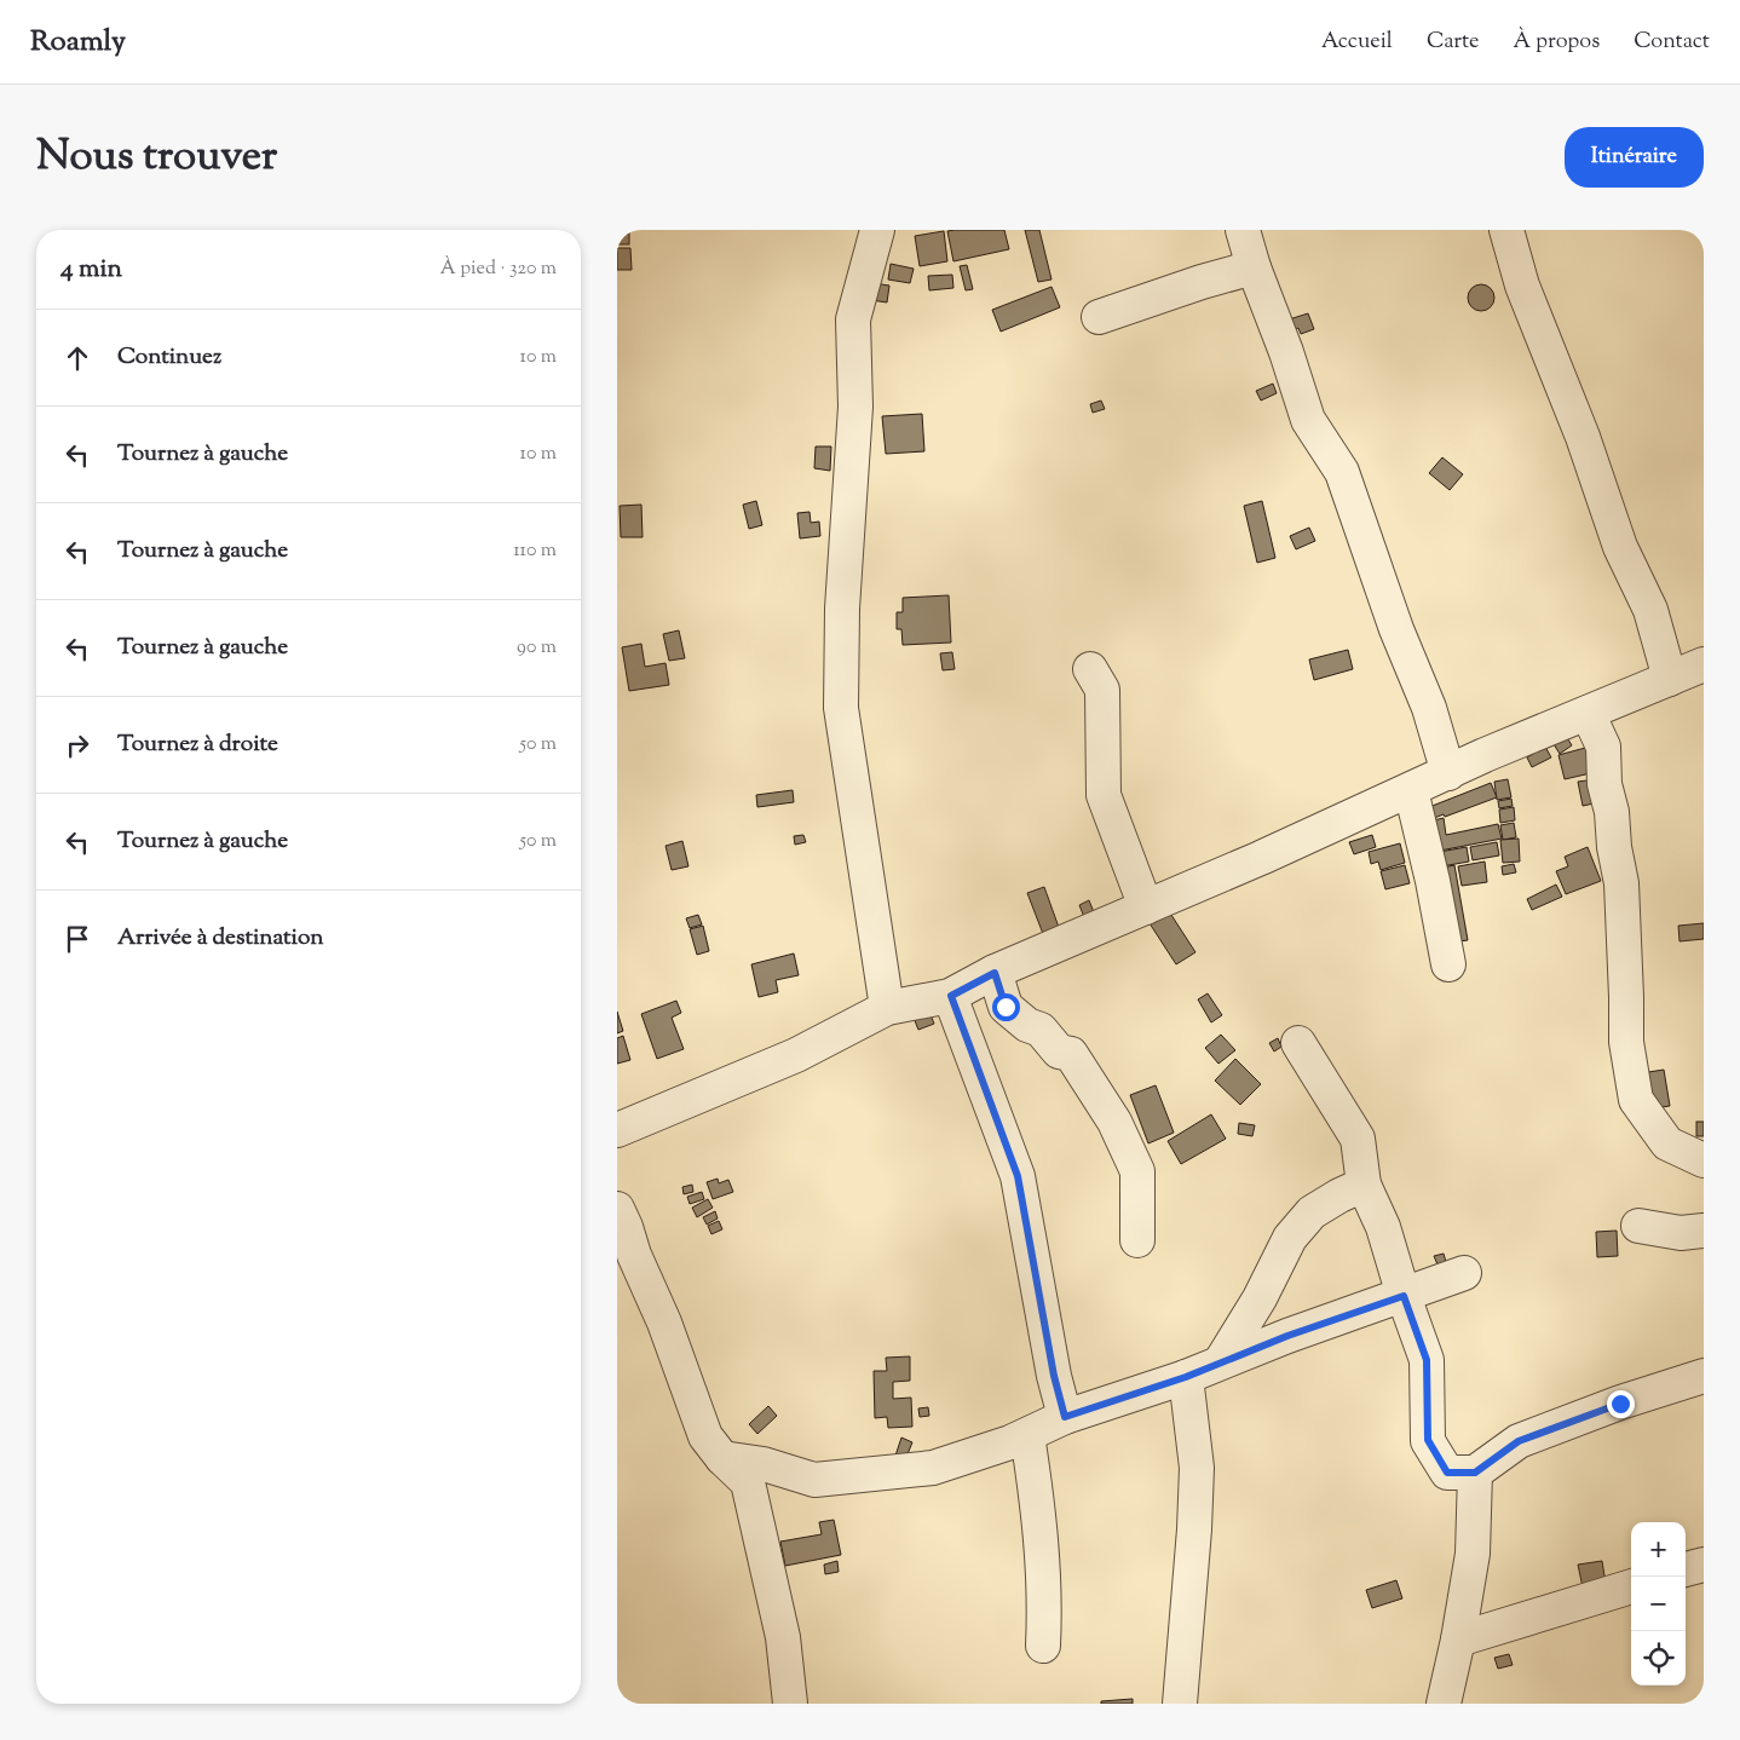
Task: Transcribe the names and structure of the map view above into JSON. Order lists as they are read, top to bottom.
{
  "page": {
    "header": "Roamly",
    "nav": [
      "Accueil",
      "Carte",
      "À propos",
      "Contact"
    ],
    "title": "Nous trouver",
    "buttons": "Itinéraire",
    "heading": ["4 min", "À pied · 320 m"],
    "list": [
      ["Continuez", "10 m"],
      ["Tournez à gauche", "10 m"],
      ["Tournez à gauche", "110 m"],
      ["Tournez à gauche", "90 m"],
      ["Tournez à droite", "50 m"],
      ["Tournez à gauche", "50 m"],
      "Arrivée à destination"
    ],
    "map_buttons": ["+", "−"]
  }
}
